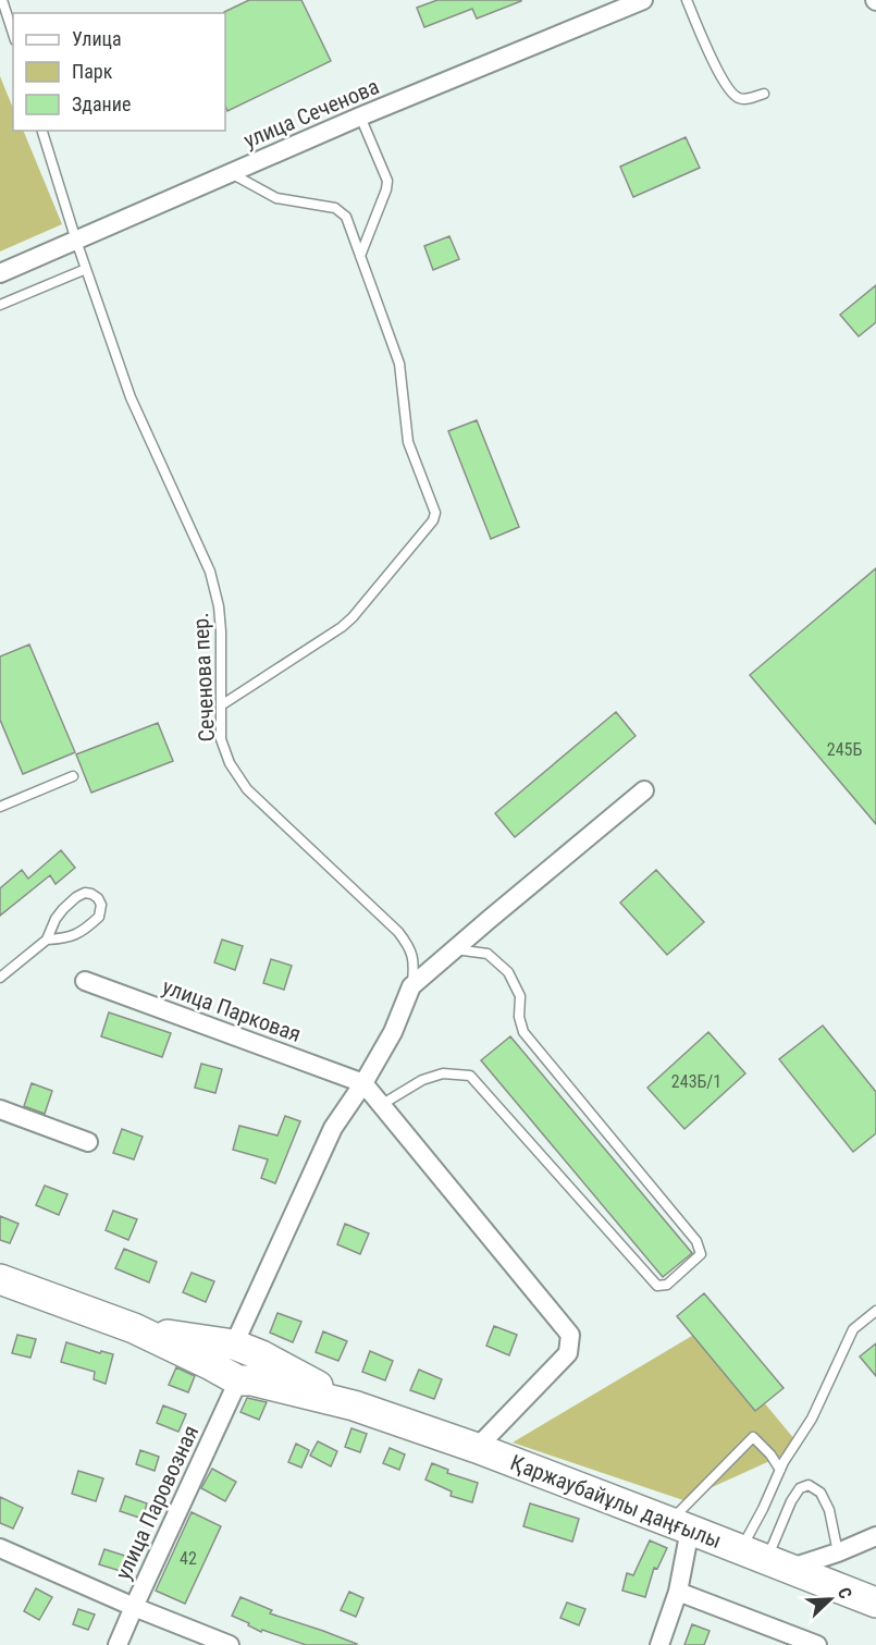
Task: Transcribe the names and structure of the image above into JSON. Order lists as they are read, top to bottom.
{
  "streets": {
    "highway": ["Қаржаубайұлы даңғылы"],
    "street": ["улица Сеченова", "улица Парковая", "улица Паровозная"],
    "lane": ["Сеченова пер."]
  },
  "crossings": [
    ["улица Сеченова", "Сеченова пер."],
    ["Қаржаубайұлы даңғылы", "улица Паровозная"]
  ],
  "house_numbers": ["245Б", "243Б/1", "42"],
  "legend": ["Улица", "Парк", "Здание"],
  "north": "top right"
}
